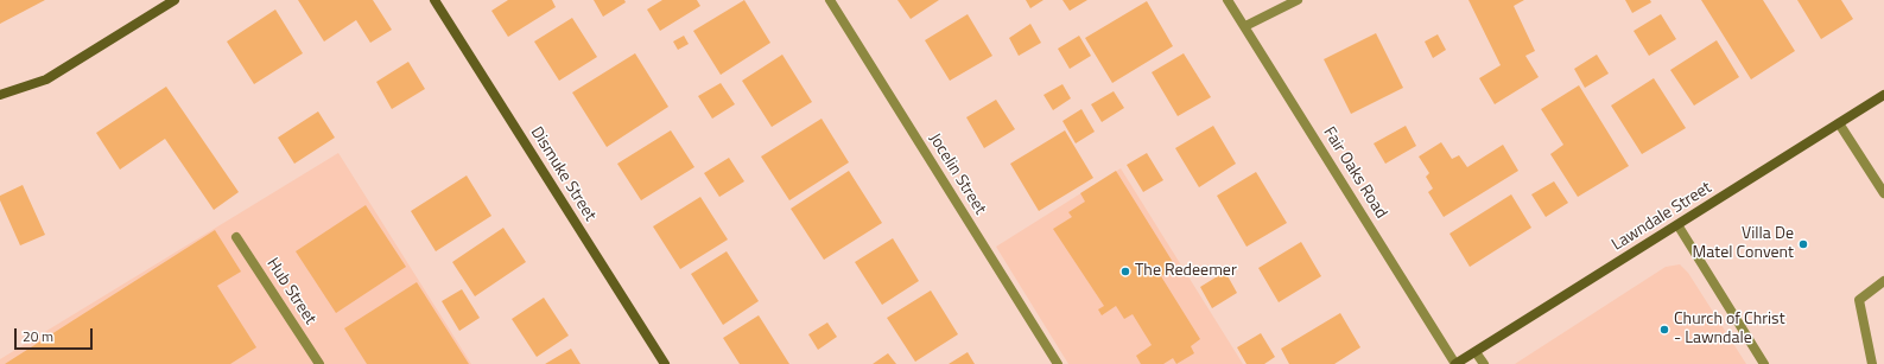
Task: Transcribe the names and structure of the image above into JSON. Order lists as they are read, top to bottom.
{
  "streets": {
    "street": [
      "Fair Oaks Road",
      "Dismuke Street",
      "Jocelin Street",
      "Lawndale Street",
      "Hub Street"
    ]
  },
  "crossings": [
    ["Fair Oaks Road", "Lawndale Street"]
  ],
  "places": ["Villa De Matel Convent", "The Redeemer", "Church of Christ - Lawndale"],
  "scale_bar": "20 m"
}
